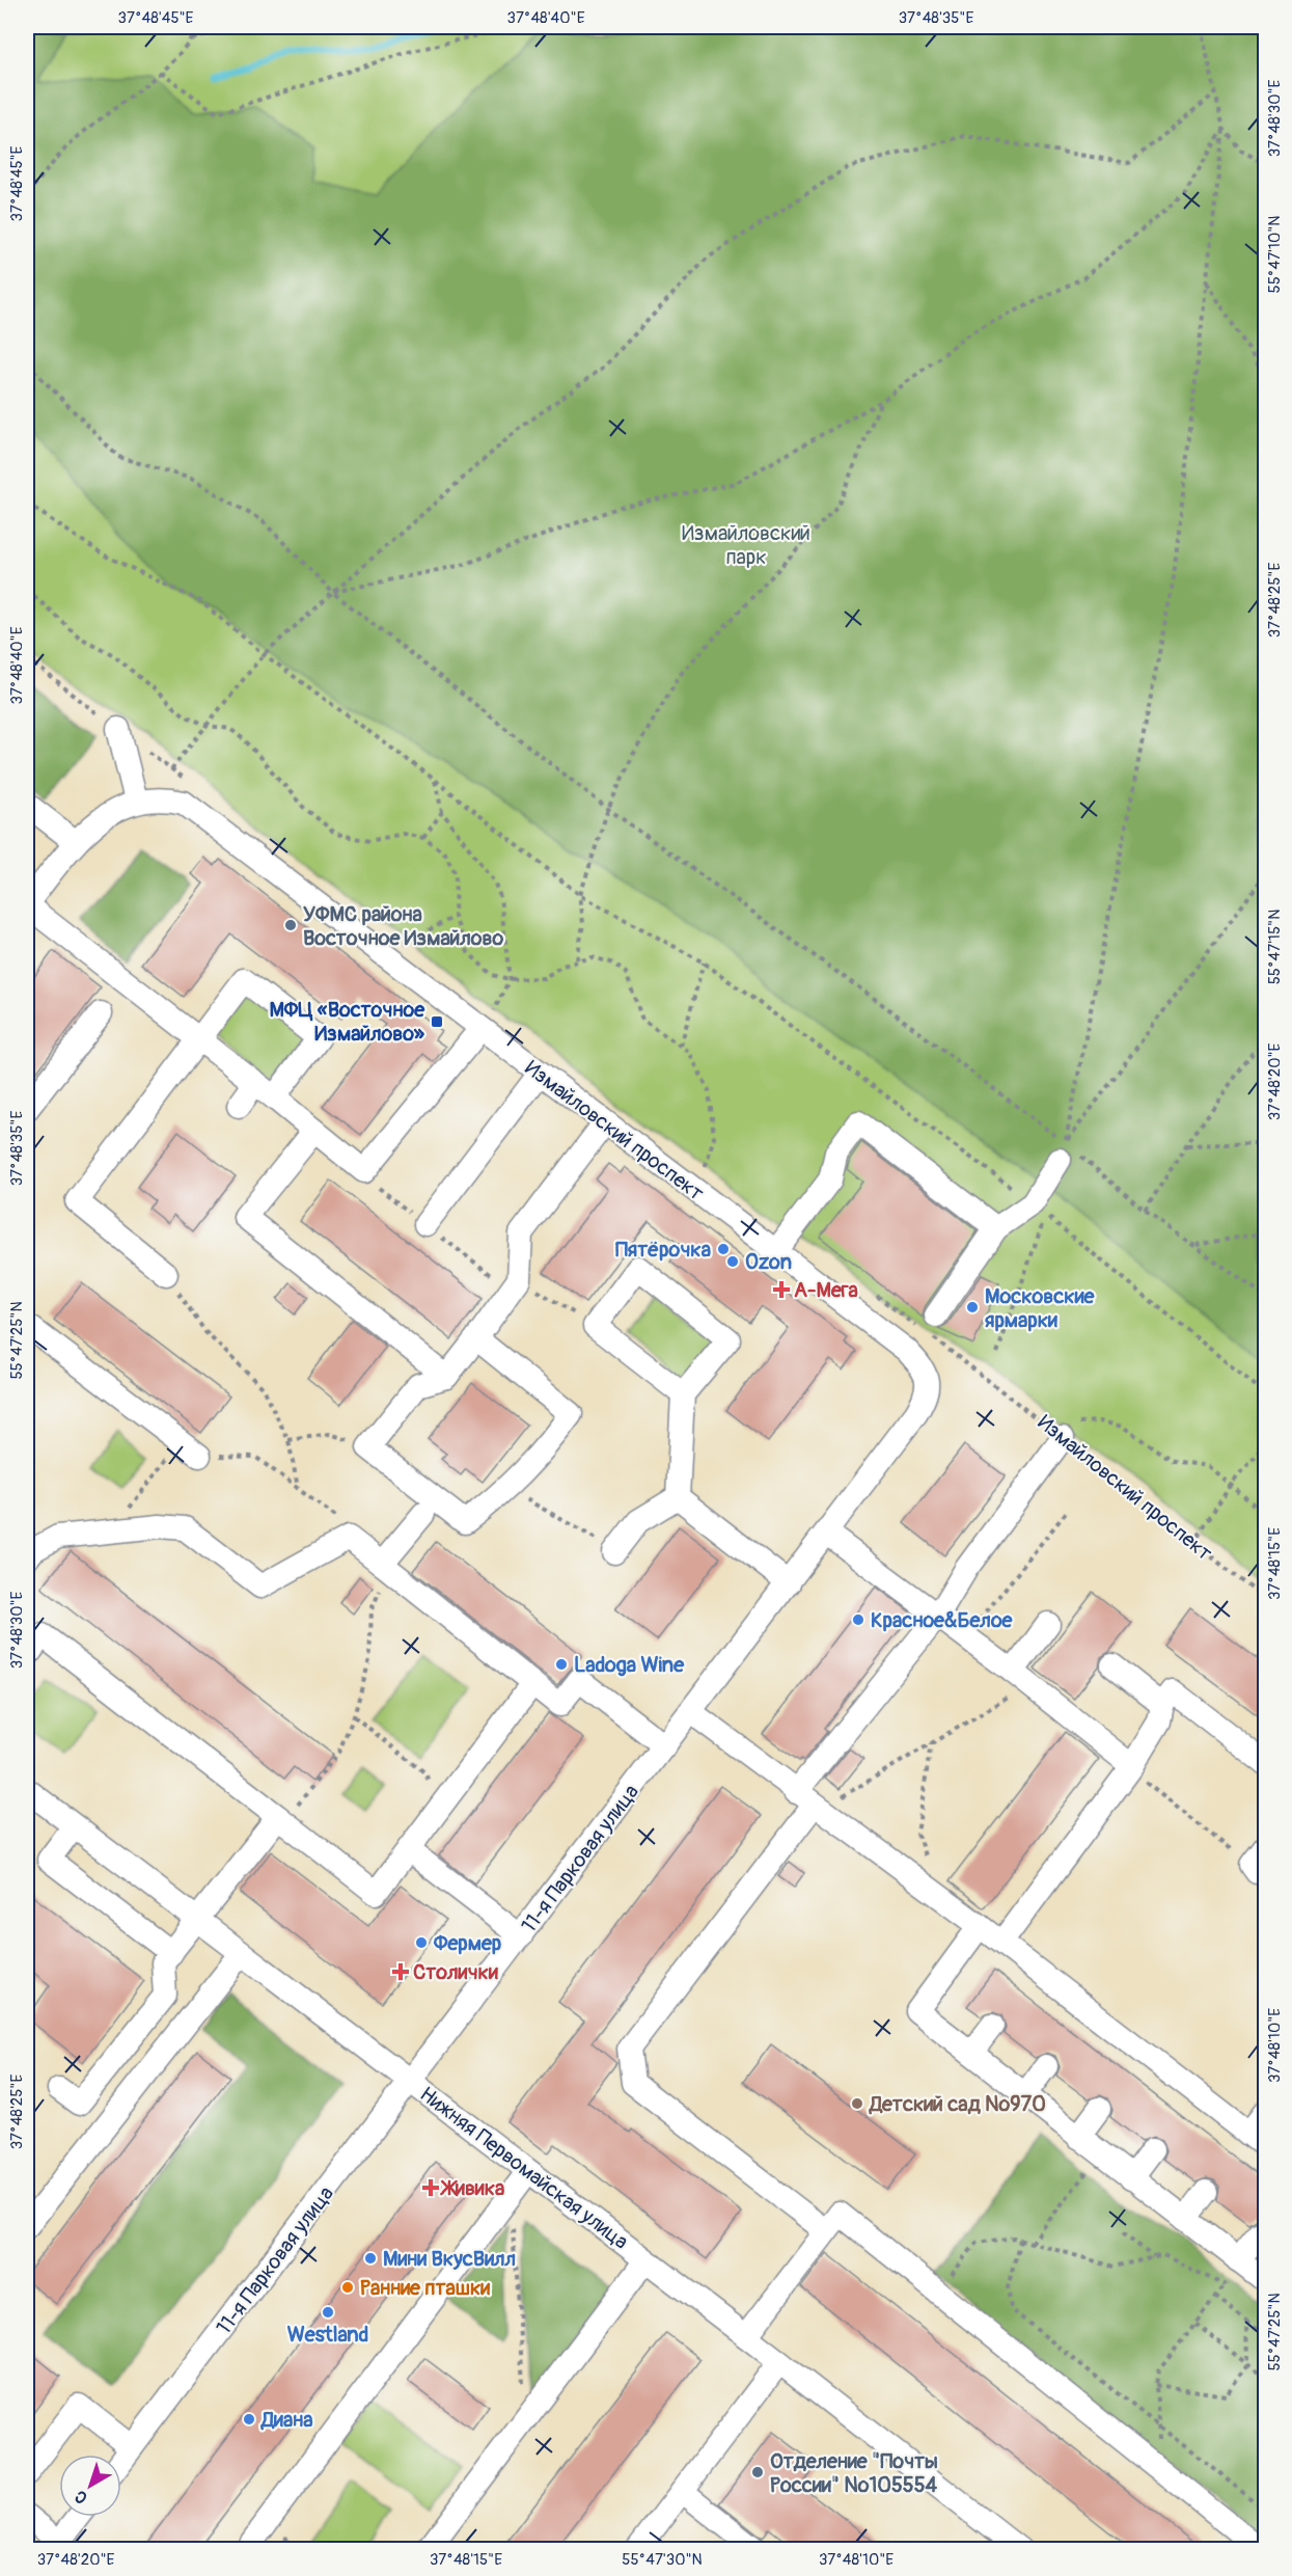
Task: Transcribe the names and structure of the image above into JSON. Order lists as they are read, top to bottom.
{
  "streets": {
    "street": ["Измайловский проспект", "11-я Парковая улица", "Нижняя Первомайская улица"]
  },
  "crossings": [
    ["Измайловский проспект", "11-я Парковая улица"],
    ["11-я Парковая улица", "Нижняя Первомайская улица"]
  ],
  "parks": ["Измайловский парк"],
  "places": {
    "other": [
      "УФМС района Восточное Измайлово",
      "Пятёрочка",
      "Ozon",
      "Московские ярмарки",
      "Красное&Белое",
      "Ladoga Wine",
      "Фермер",
      "Детский сад №970",
      "Мини ВкусВилл",
      "Ранние пташки",
      "Westland",
      "Диана",
      "Отделение \"Почты России\" №105554"
    ],
    "transit": ["МФЦ «Восточное Измайлово»"],
    "health": ["А-Мега", "Столички", "Живика"]
  },
  "north": "bottom left",
  "coordinates": [
    "37°48'45\"E",
    "37°48'40\"E",
    "37°48'35\"E",
    "37°48'30\"E",
    "55°47'10\"N",
    "37°48'25\"E",
    "55°47'15\"N",
    "37°48'20\"E",
    "55°47'25\"N",
    "37°48'15\"E",
    "37°48'10\"E",
    "55°47'30\"N"
  ]
}
